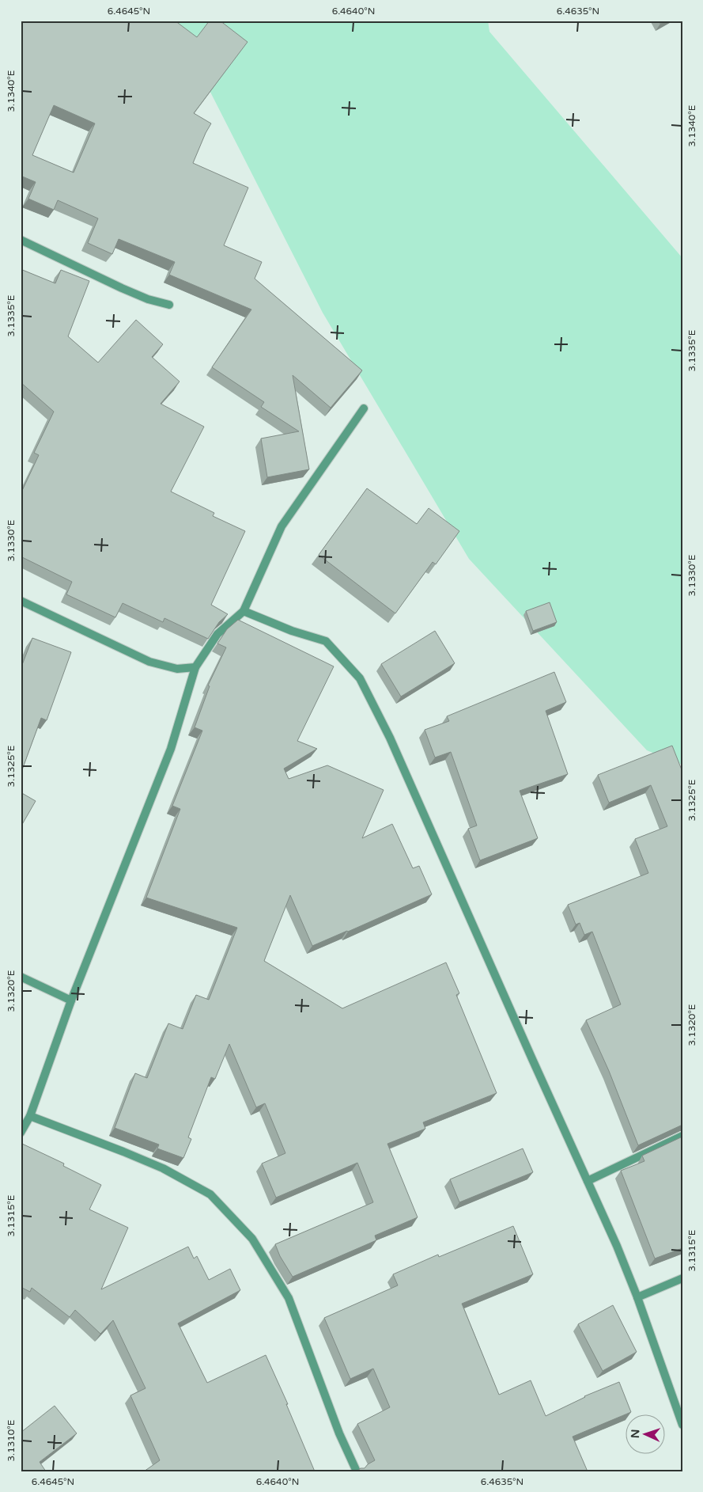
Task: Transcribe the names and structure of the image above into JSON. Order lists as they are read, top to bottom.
{
  "north": "left",
  "coordinates": [
    "6.4645°N",
    "6.4640°N",
    "6.4635°N",
    "3.1340°E",
    "3.1335°E",
    "3.1330°E",
    "3.1325°E",
    "3.1320°E",
    "3.1315°E",
    "3.1310°E"
  ]
}
